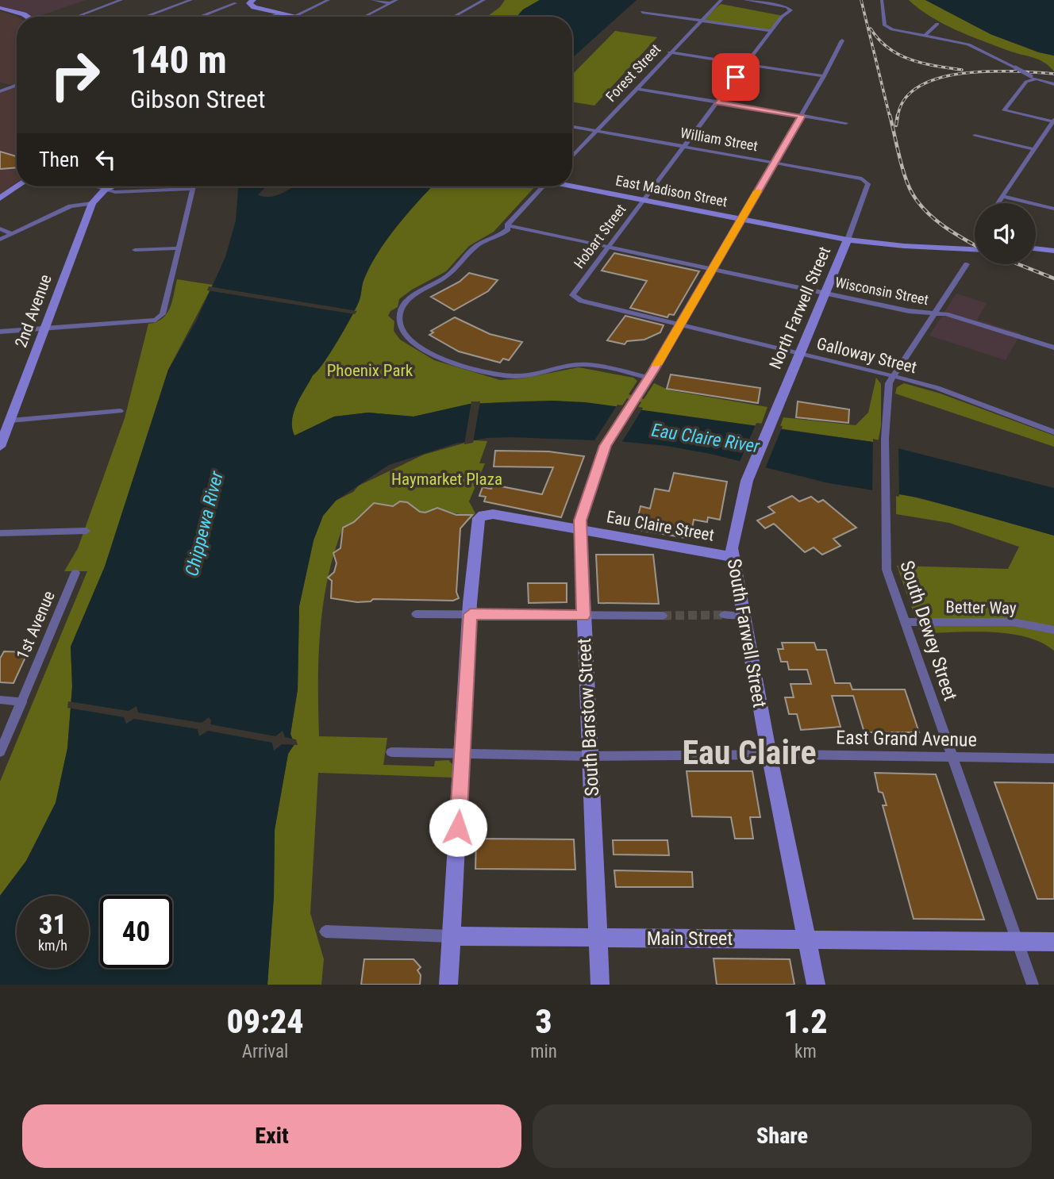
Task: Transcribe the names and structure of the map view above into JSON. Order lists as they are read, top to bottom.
{
  "streets": {
    "street": [
      "Forest Street",
      "William Street",
      "East Madison Street",
      "Hobart Street",
      "Wisconsin Street",
      "North Farwell Street",
      "2nd Avenue",
      "Galloway Street",
      "Eau Claire Street",
      "Better Way",
      "1st Avenue",
      "South Dewey Street",
      "South Farwell Street",
      "South Barstow Street",
      "East Grand Avenue",
      "Main Street"
    ]
  },
  "crossings": [
    ["Forest Street", "William Street"],
    ["William Street", "Hobart Street"],
    ["William Street", "North Farwell Street"],
    ["East Madison Street", "Hobart Street"],
    ["East Madison Street", "North Farwell Street"],
    ["East Madison Street", "South Barstow Street"],
    ["Hobart Street", "Wisconsin Street"],
    ["Hobart Street", "Galloway Street"],
    ["Wisconsin Street", "North Farwell Street"],
    ["Wisconsin Street", "South Barstow Street"],
    ["North Farwell Street", "Galloway Street"],
    ["North Farwell Street", "South Farwell Street"],
    ["Galloway Street", "South Dewey Street"],
    ["Galloway Street", "South Barstow Street"],
    ["Eau Claire Street", "South Farwell Street"],
    ["Eau Claire Street", "South Barstow Street"],
    ["Better Way", "South Dewey Street"],
    ["South Dewey Street", "East Grand Avenue"],
    ["South Dewey Street", "Main Street"],
    ["South Farwell Street", "East Grand Avenue"],
    ["South Farwell Street", "Main Street"],
    ["South Barstow Street", "East Grand Avenue"],
    ["South Barstow Street", "Main Street"]
  ],
  "districts": ["Eau Claire"],
  "water": ["Eau Claire River", "Chippewa River"],
  "parks": ["Phoenix Park", "Haymarket Plaza"],
  "page": {
    "turn": ["140 m", "Gibson Street"],
    "then": "Then",
    "speed": "31 km/h",
    "limit": "40",
    "eta": [
      "09:24",
      "Arrival",
      "3",
      "min",
      "1.2",
      "km"
    ],
    "buttons": ["Exit", "Share"]
  }
}
